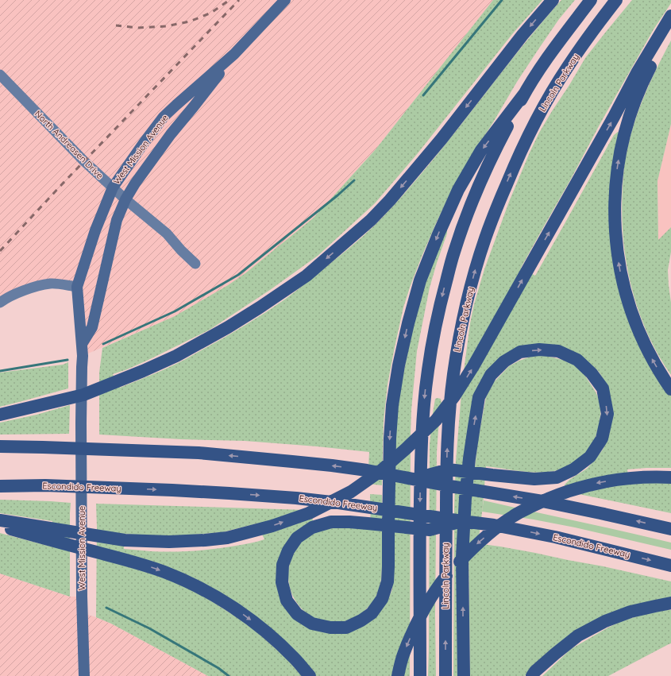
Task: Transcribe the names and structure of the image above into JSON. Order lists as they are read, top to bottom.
{
  "streets": {
    "highway": ["Lincoln Parkway", "Escondido Freeway"],
    "main road": ["West Mission Avenue"],
    "street": ["North Andreasen Drive"]
  },
  "crossings": [
    ["North Andreasen Drive", "West Mission Avenue"]
  ]
}
